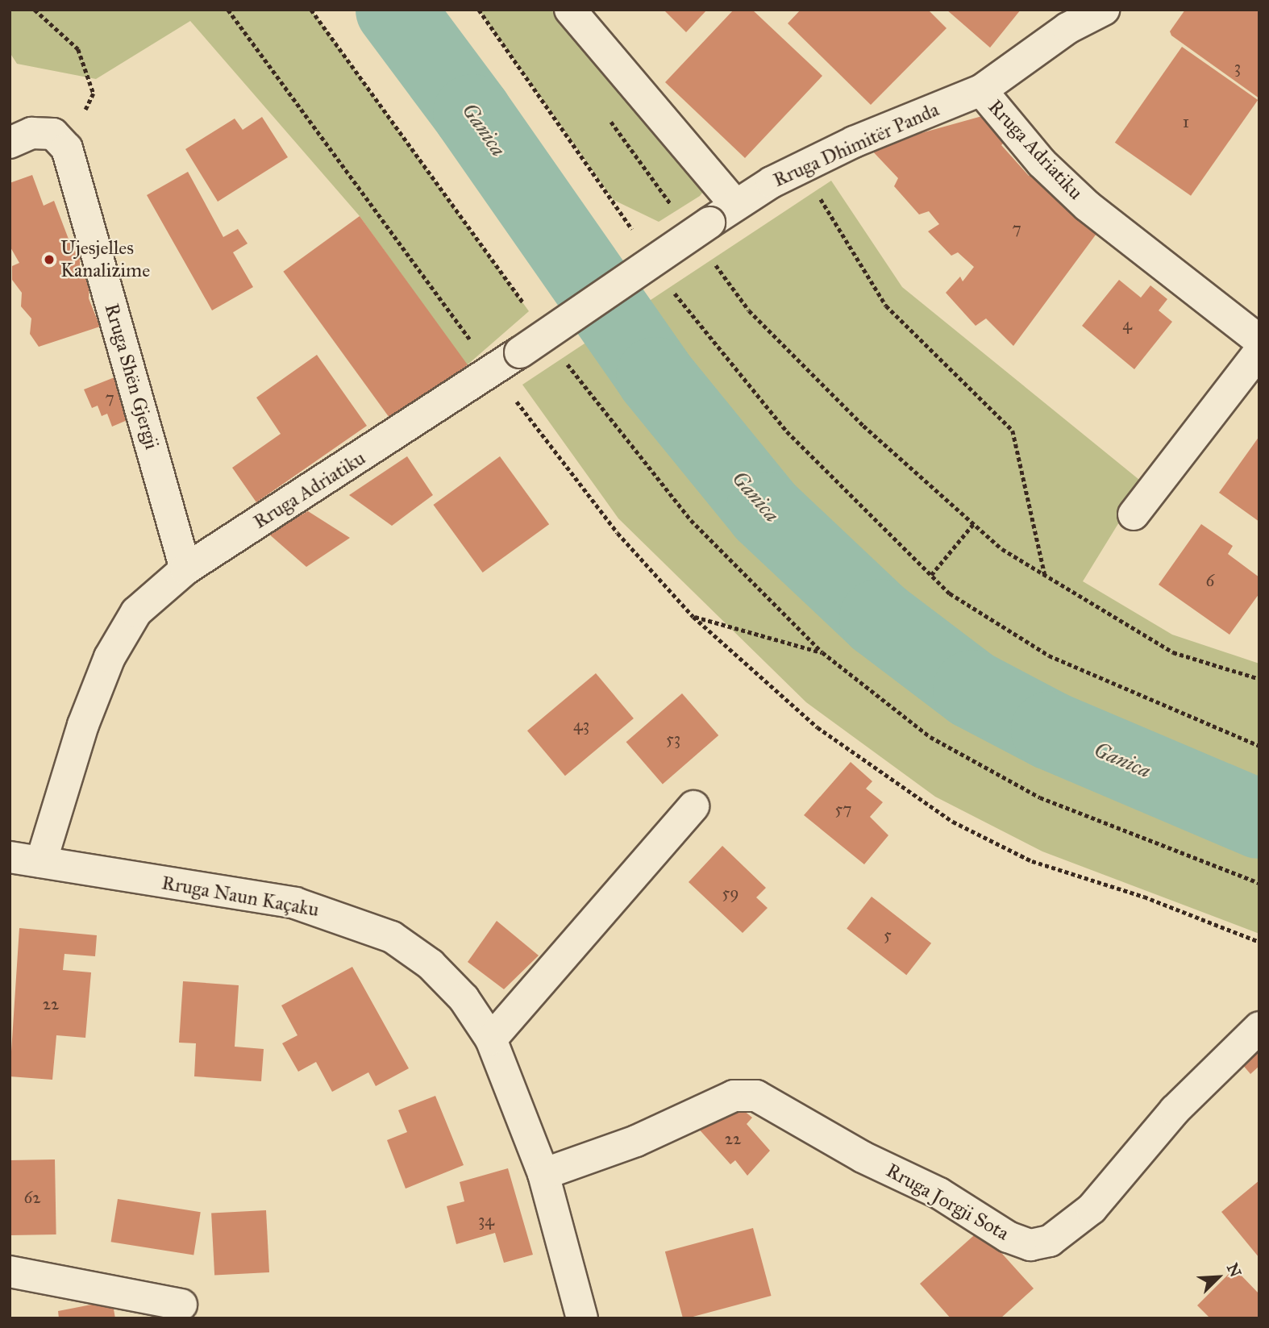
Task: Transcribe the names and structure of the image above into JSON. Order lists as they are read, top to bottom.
{
  "streets": {
    "street": [
      "Rruga Dhimitër Panda",
      "Rruga Adriatiku",
      "Rruga Shën Gjergji",
      "Rruga Naun Kaçaku",
      "Rruga Jorgji Sota"
    ]
  },
  "crossings": [
    ["Rruga Dhimitër Panda", "Rruga Adriatiku"],
    ["Rruga Adriatiku", "Rruga Shën Gjergji"],
    ["Rruga Adriatiku", "Rruga Naun Kaçaku"],
    ["Rruga Naun Kaçaku", "Rruga Jorgji Sota"]
  ],
  "water": ["Ganica"],
  "places": ["Ujesjelles Kanalizime"],
  "house_numbers": [
    "3",
    "1",
    "7",
    "4",
    "7",
    "6",
    "43",
    "53",
    "57",
    "59",
    "5",
    "22",
    "22",
    "62",
    "34"
  ],
  "north": "top right"
}
